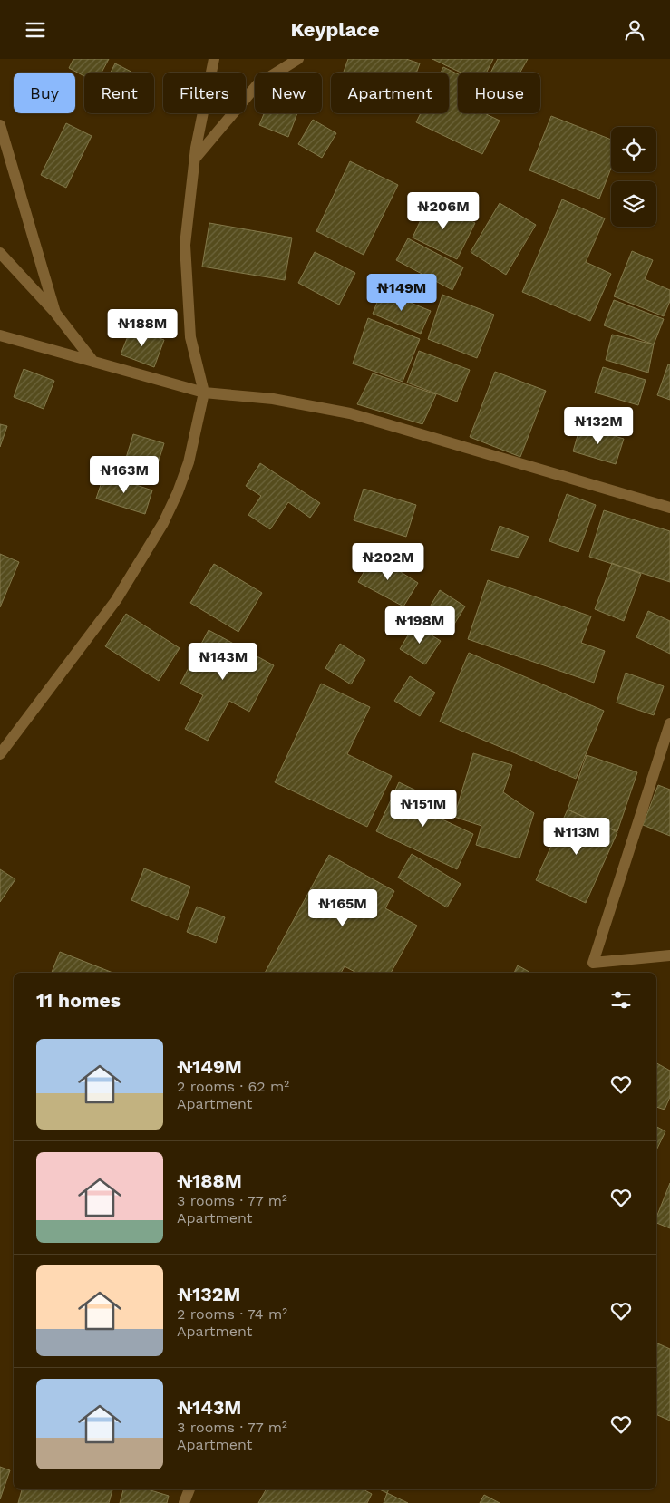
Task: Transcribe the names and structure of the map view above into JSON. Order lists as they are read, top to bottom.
{
  "page": {
    "header": "Keyplace",
    "chip": [
      "Buy",
      "Rent",
      "Filters",
      "New",
      "Apartment",
      "House"
    ],
    "price": [
      "₦206M",
      "₦149M",
      "₦188M",
      "₦132M",
      "₦163M",
      "₦202M",
      "₦198M",
      "₦143M",
      "₦151M",
      "₦113M",
      "₦165M"
    ],
    "heading": "11 homes",
    "list": [
      {
        "name": "₦149M",
        "note": "2 rooms · 62 m² · Apartment"
      },
      {
        "name": "₦188M",
        "note": "3 rooms · 77 m² · Apartment"
      },
      {
        "name": "₦132M",
        "note": "2 rooms · 74 m² · Apartment"
      },
      {
        "name": "₦143M",
        "note": "3 rooms · 77 m² · Apartment"
      }
    ]
  }
}
